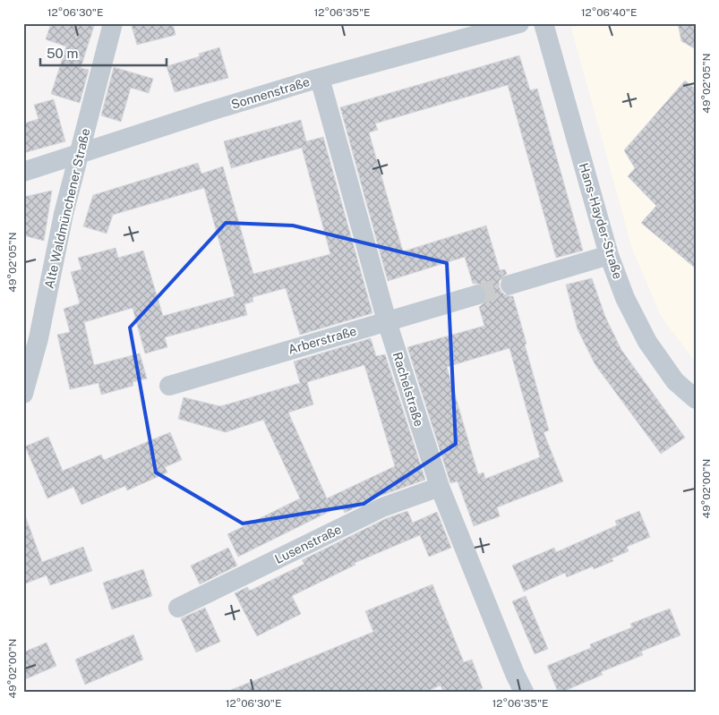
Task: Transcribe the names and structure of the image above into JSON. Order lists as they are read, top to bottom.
{
  "streets": {
    "street": [
      "Sonnenstraße",
      "Alte Waldmünchener Straße",
      "Hans-Hayder-Straße",
      "Arberstraße",
      "Rachelstraße",
      "Lusenstraße"
    ]
  },
  "crossings": [
    ["Sonnenstraße", "Alte Waldmünchener Straße"],
    ["Sonnenstraße", "Rachelstraße"],
    ["Arberstraße", "Rachelstraße"],
    ["Rachelstraße", "Lusenstraße"]
  ],
  "scale_bar": "50 m",
  "coordinates": [
    "12°06'30\"E",
    "12°06'35\"E",
    "12°06'40\"E",
    "49°02'05\"N",
    "49°02'00\"N"
  ]
}
